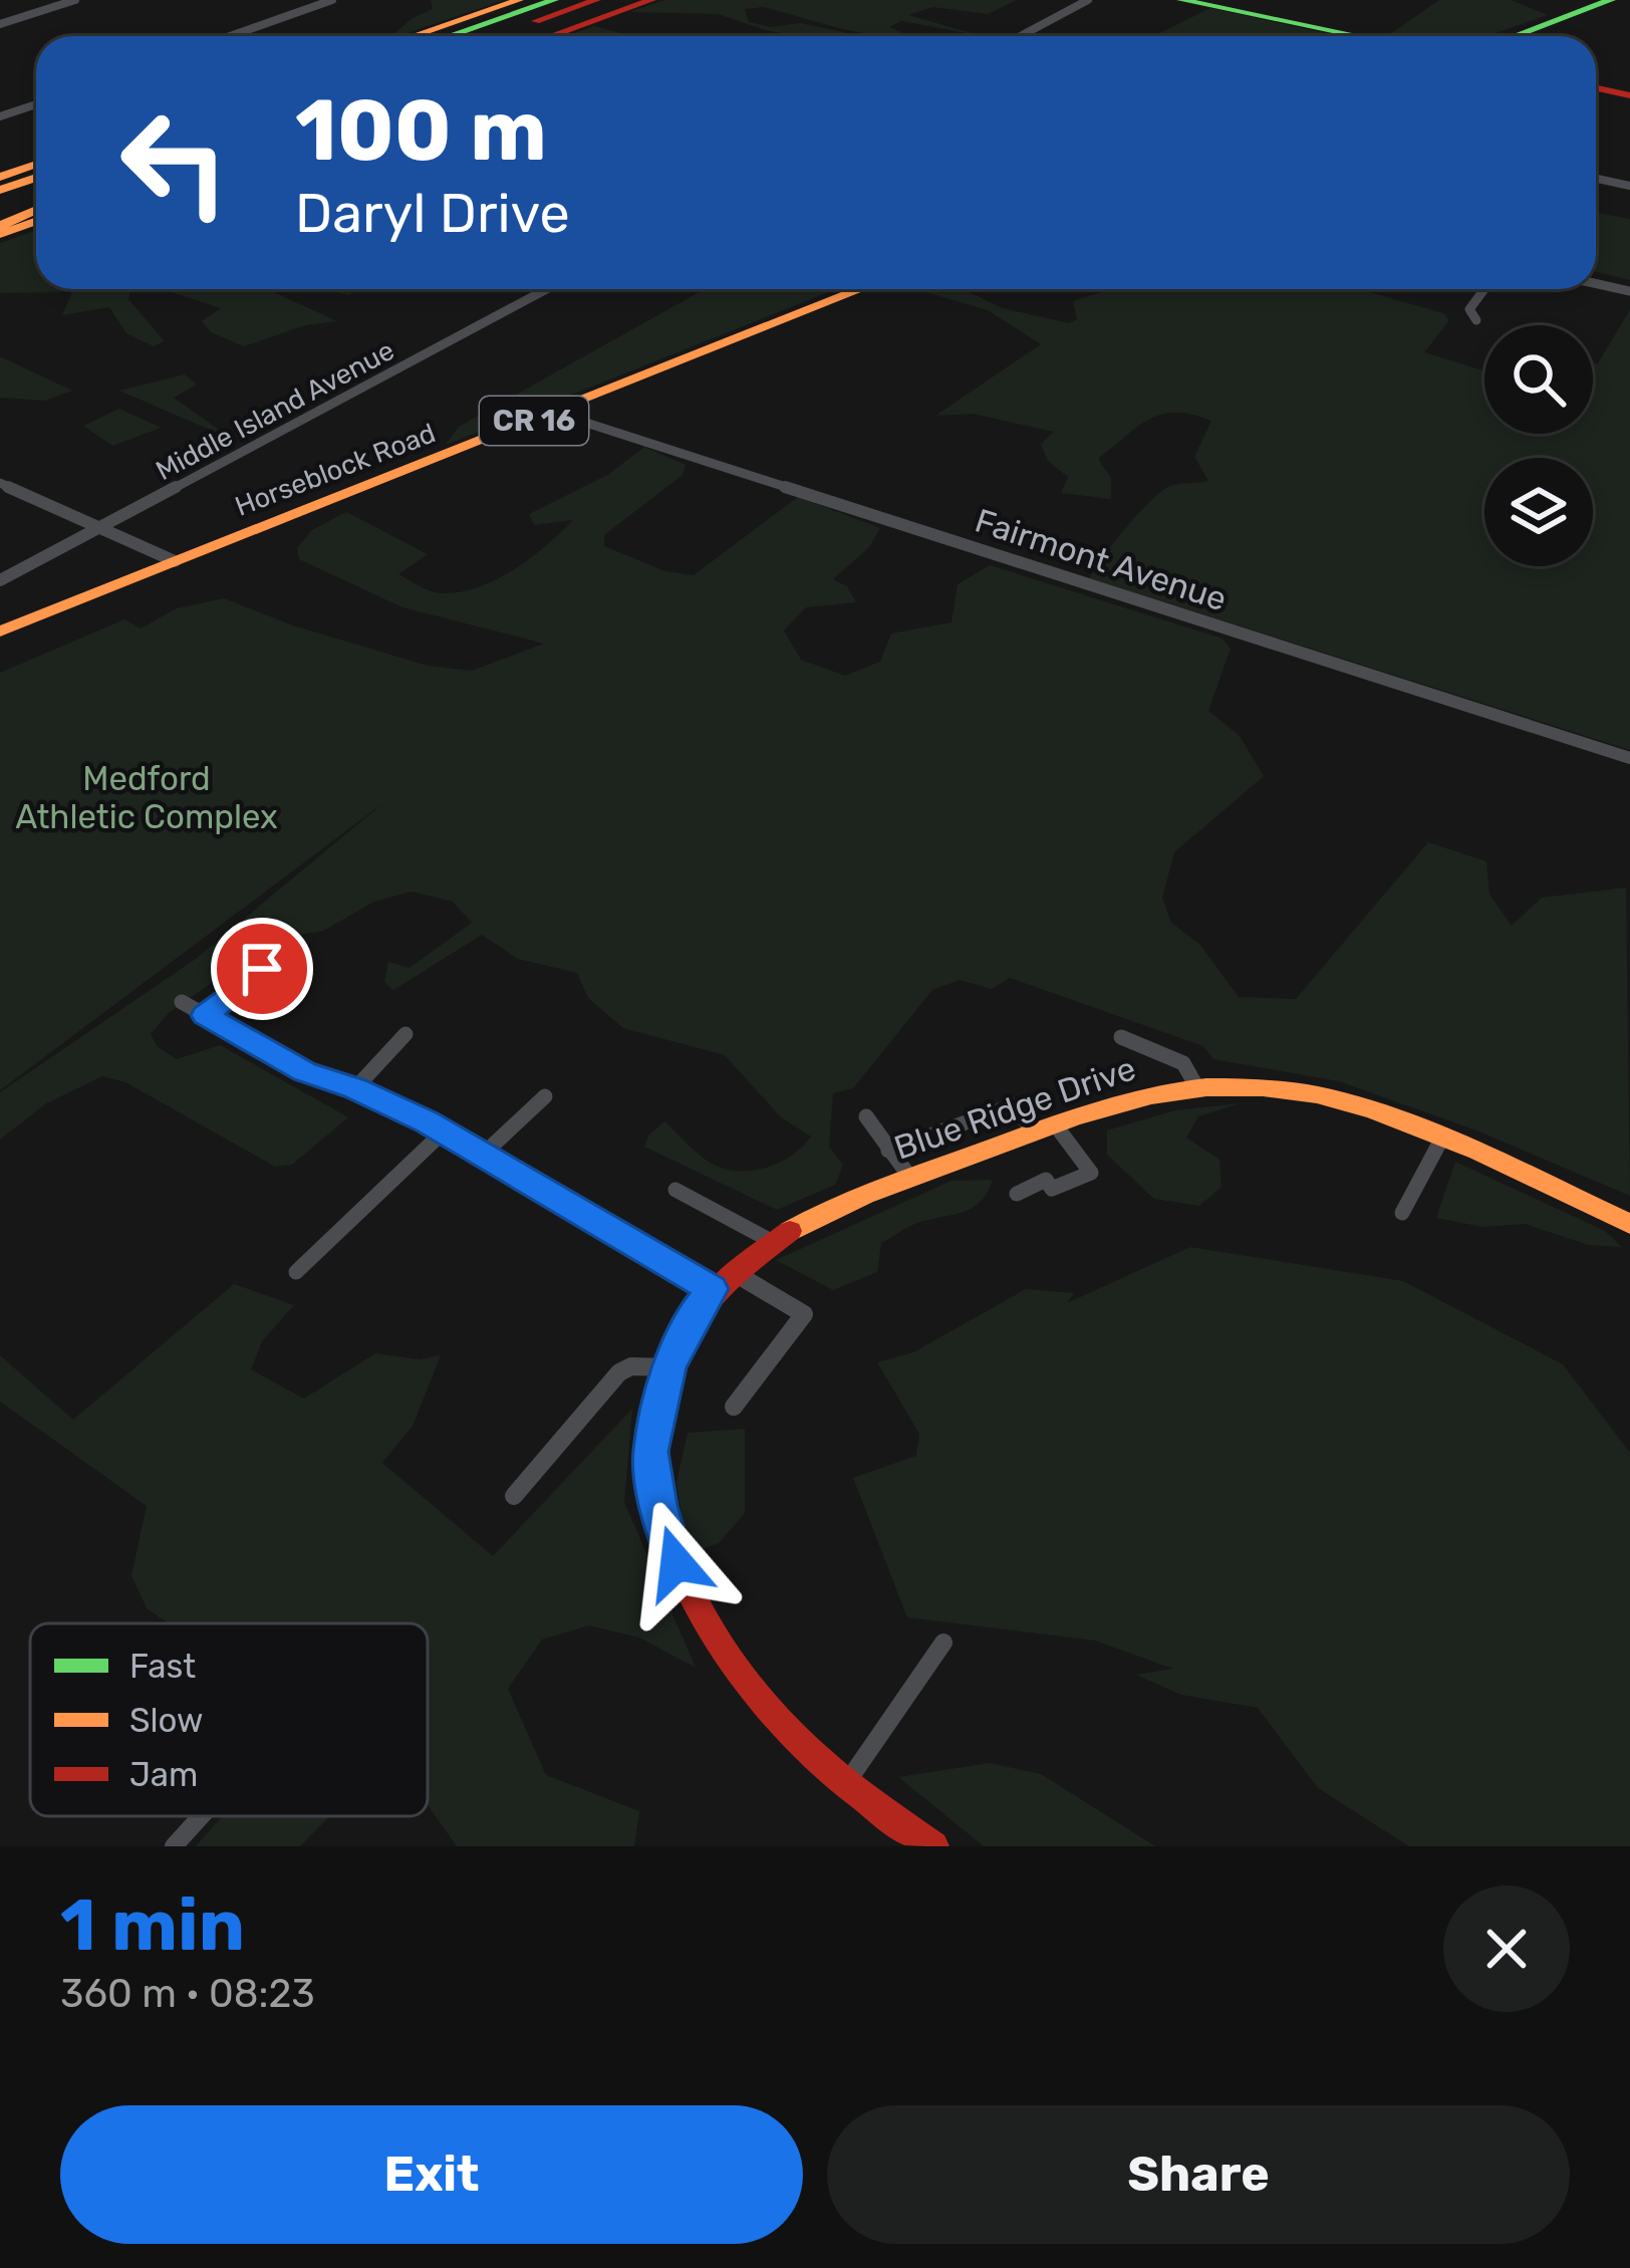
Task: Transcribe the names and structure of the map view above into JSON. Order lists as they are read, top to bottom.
{
  "streets": {
    "main road": ["CR 16", "Horseblock Road", "Blue Ridge Drive"],
    "street": ["Middle Island Avenue", "Fairmont Avenue"]
  },
  "crossings": [
    ["Horseblock Road", "Fairmont Avenue"]
  ],
  "parks": ["Medford Athletic Complex"],
  "legend": ["Fast", "Slow", "Jam"],
  "page": {
    "turn": ["100 m", "Daryl Drive"],
    "heading": ["1 min", "360 m · 08:23"],
    "buttons": ["Exit", "Share"]
  }
}
